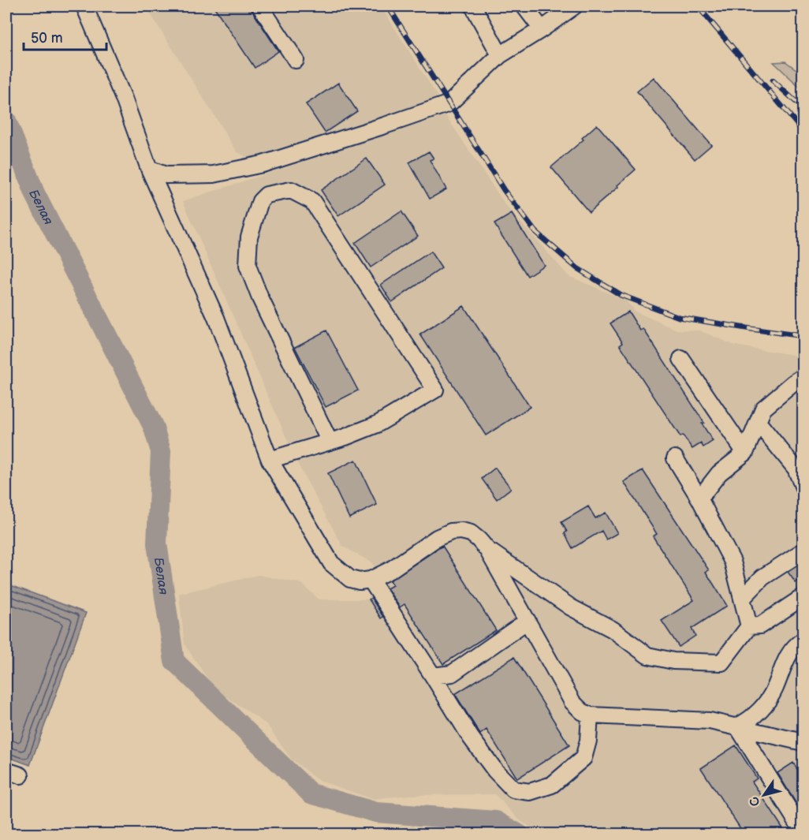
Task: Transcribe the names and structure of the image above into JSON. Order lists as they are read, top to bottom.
{
  "water": ["Белая"],
  "scale_bar": "50 m",
  "north": "bottom left"
}
